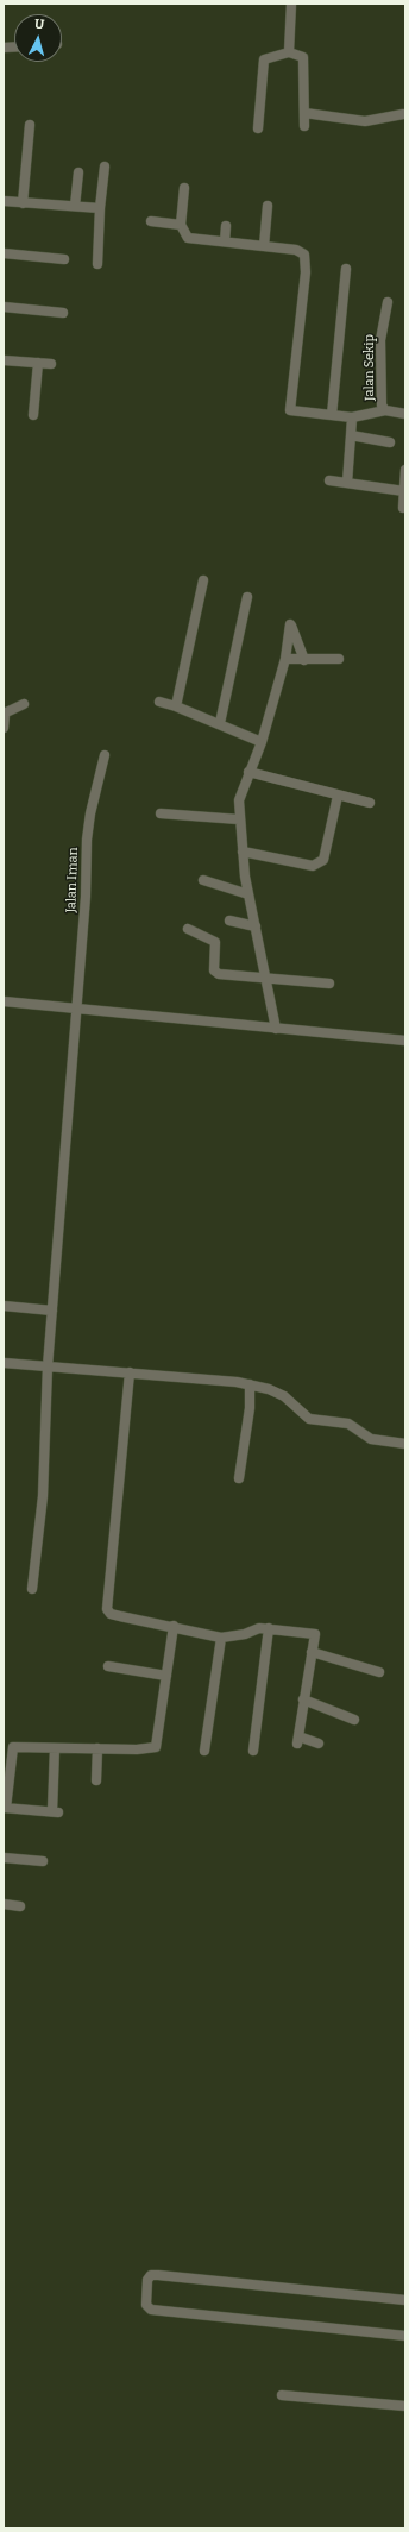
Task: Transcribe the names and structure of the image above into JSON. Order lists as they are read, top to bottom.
{
  "streets": {
    "street": ["Jalan Sekip", "Jalan Iman"]
  },
  "north": "top"
}
